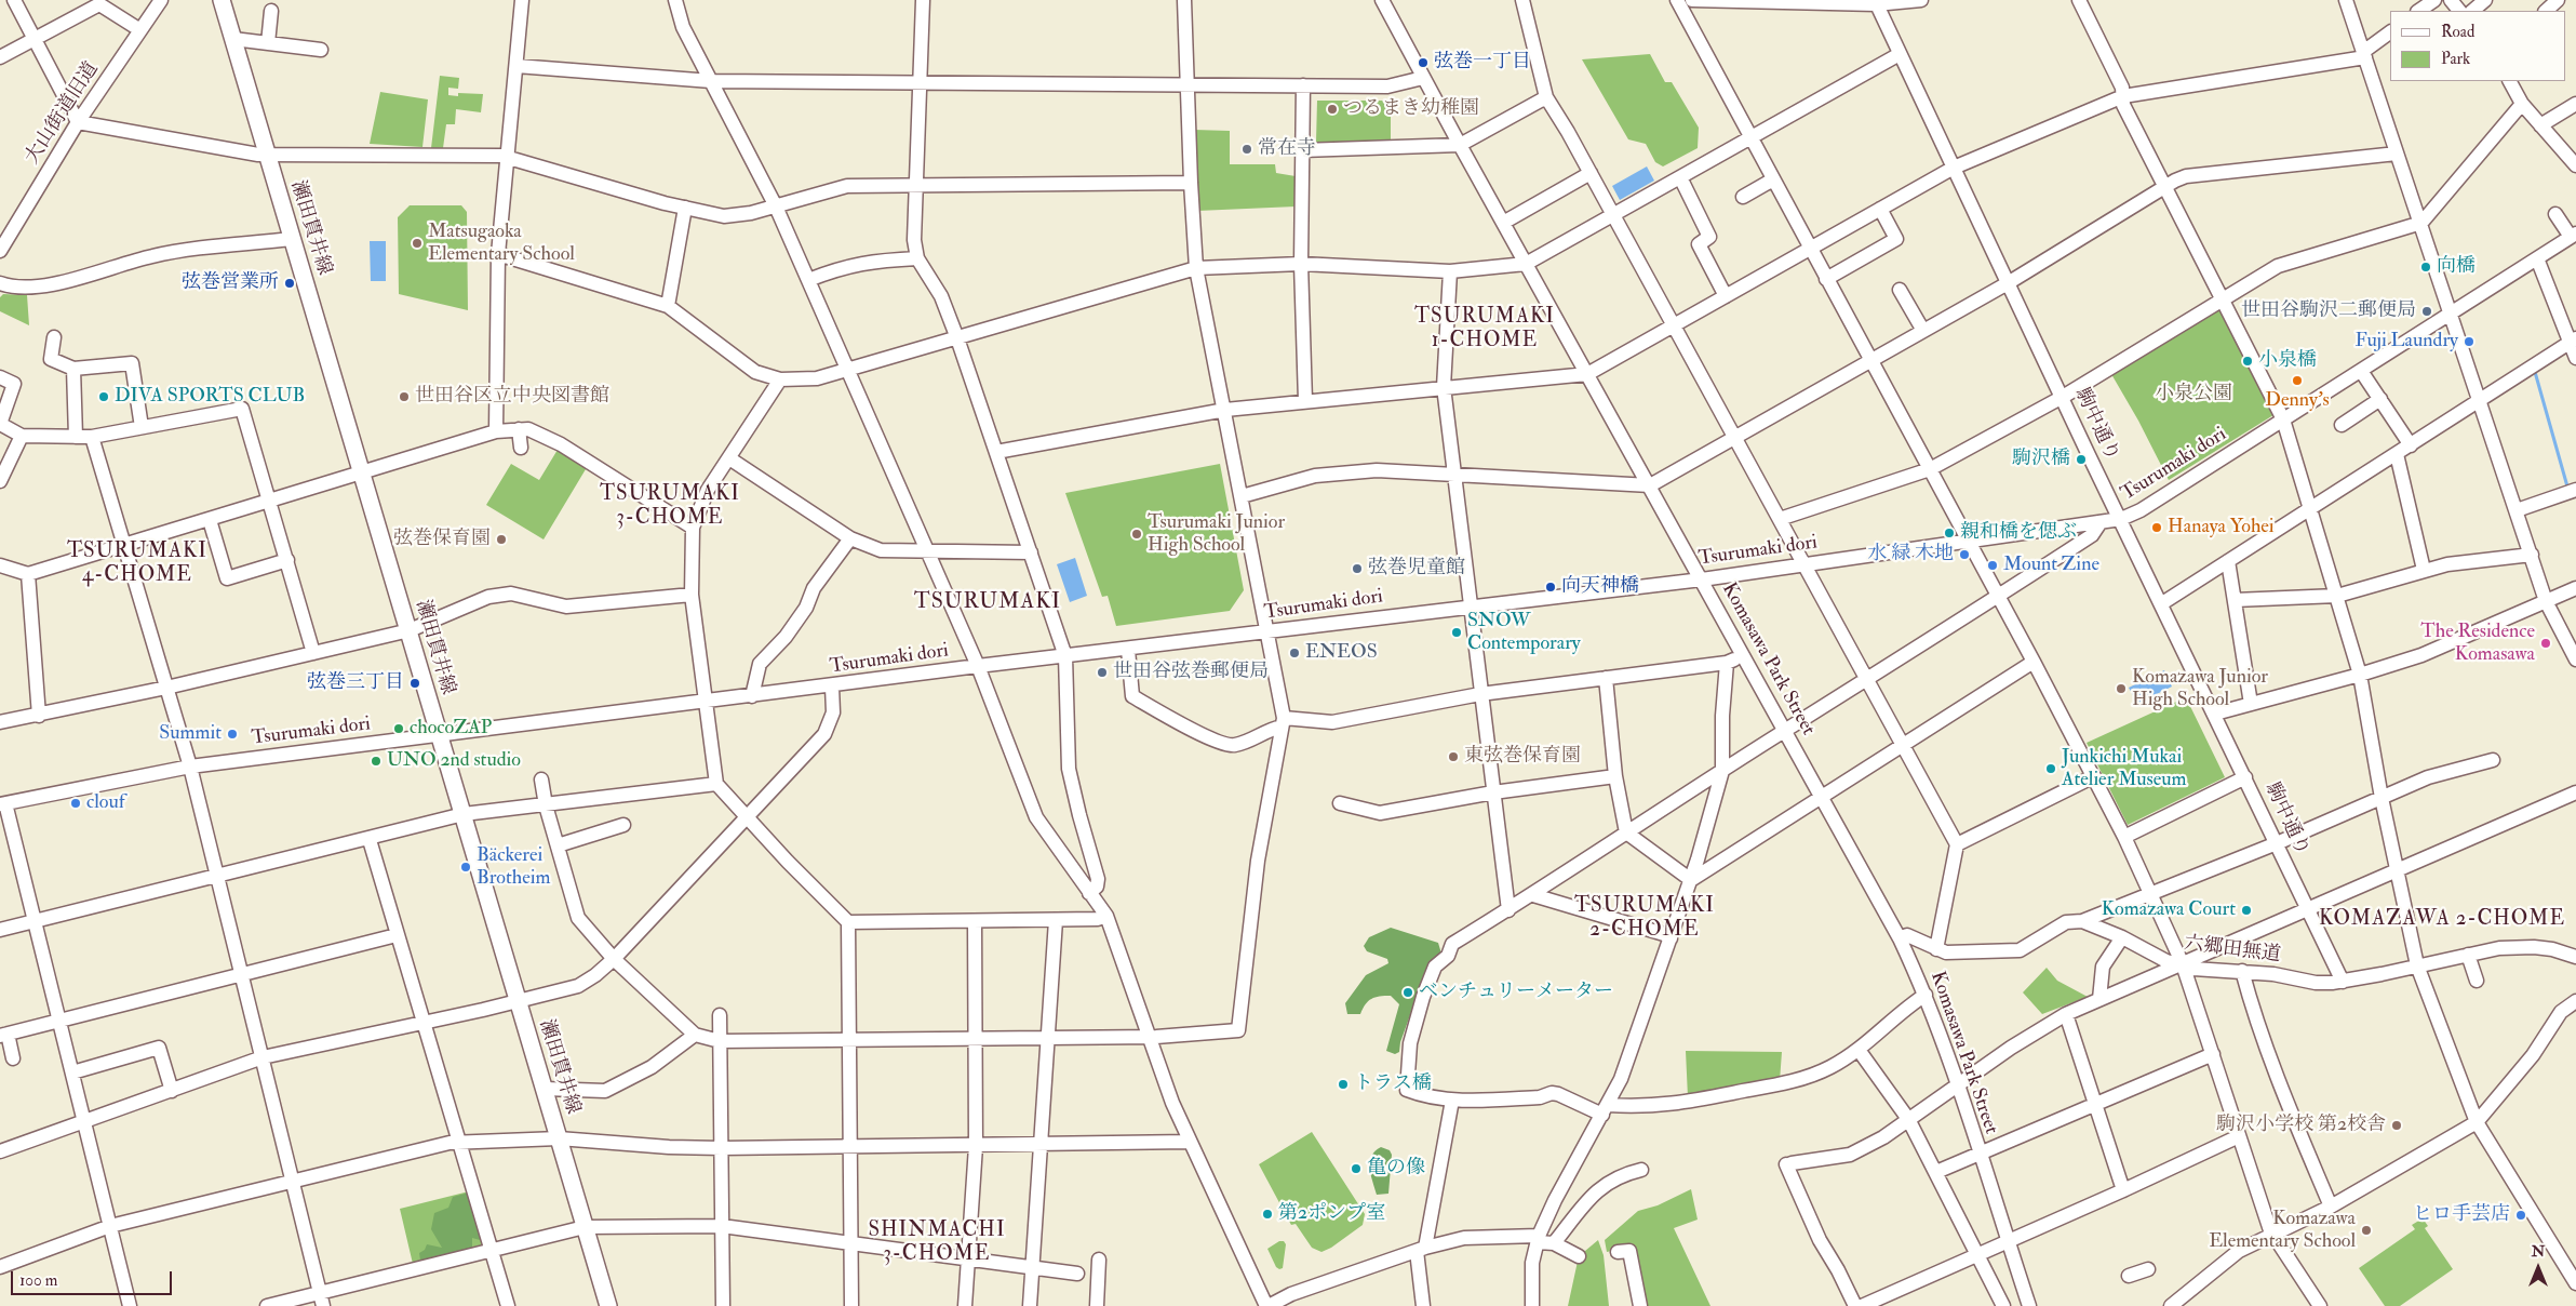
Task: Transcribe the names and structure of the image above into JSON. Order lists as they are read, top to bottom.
{
  "streets": {
    "main road": ["瀬田貫井線"],
    "street": [
      "大山街道旧道",
      "駒中通り",
      "Tsurumaki dori",
      "Komasawa Park Street",
      "六郷田無道"
    ]
  },
  "crossings": [
    ["瀬田貫井線", "Tsurumaki dori"],
    ["駒中通り", "Tsurumaki dori"],
    ["駒中通り", "六郷田無道"],
    ["Tsurumaki dori", "Komasawa Park Street"]
  ],
  "districts": [
    "TSURUMAKI 1-CHOME",
    "TSURUMAKI 3-CHOME",
    "TSURUMAKI 4-CHOME",
    "TSURUMAKI",
    "TSURUMAKI 2-CHOME",
    "KOMAZAWA 2-CHOME",
    "SHINMACHI 3-CHOME"
  ],
  "parks": ["小泉公園"],
  "places": [
    "弦巻一丁目",
    "つるまき幼稚園",
    "常在寺",
    "Matsugaoka Elementary School",
    "向橋",
    "弦巻営業所",
    "世田谷駒沢二郵便局",
    "Fuji Laundry",
    "小泉橋",
    "Denny's",
    "DIVA SPORTS CLUB",
    "世田谷区立中央図書館",
    "駒沢橋",
    "Hanaya Yohei",
    "親和橋を偲ぶ",
    "Tsurumaki Junior High School",
    "弦巻保育園",
    "水 緑 木地",
    "Mount Zine",
    "弦巻児童館",
    "向天神橋",
    "SNOW Contemporary",
    "The Residence Komasawa",
    "ENEOS",
    "世田谷弦巻郵便局",
    "弦巻三丁目",
    "Komazawa Junior High School",
    "chocoZAP",
    "Summit",
    "東弦巻保育園",
    "UNO 2nd studio",
    "Junkichi Mukai Atelier Museum",
    "clouf",
    "Bäckerei Brotheim",
    "Komazawa Court",
    "ベンチュリーメーター",
    "トラス橋",
    "駒沢小学校 第2校舎",
    "亀の像",
    "第2ポンプ室",
    "ヒロ手芸店",
    "Komazawa Elementary School"
  ],
  "legend": ["Road", "Park"],
  "scale_bar": "100 m",
  "north": "top"
}
